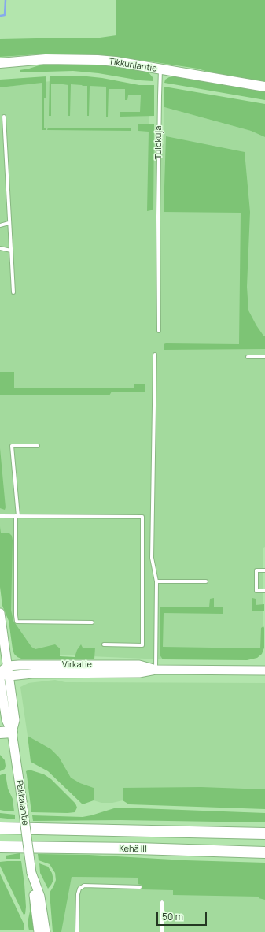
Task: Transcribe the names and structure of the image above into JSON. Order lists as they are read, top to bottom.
{
  "streets": {
    "highway": ["Kehä III"],
    "main road": ["Tikkurilantie", "Virkatie", "Pakkalantie"],
    "lane": ["Tulokuja"]
  },
  "crossings": [
    ["Tikkurilantie", "Tulokuja"],
    ["Virkatie", "Pakkalantie"]
  ],
  "scale_bar": "50 m"
}
